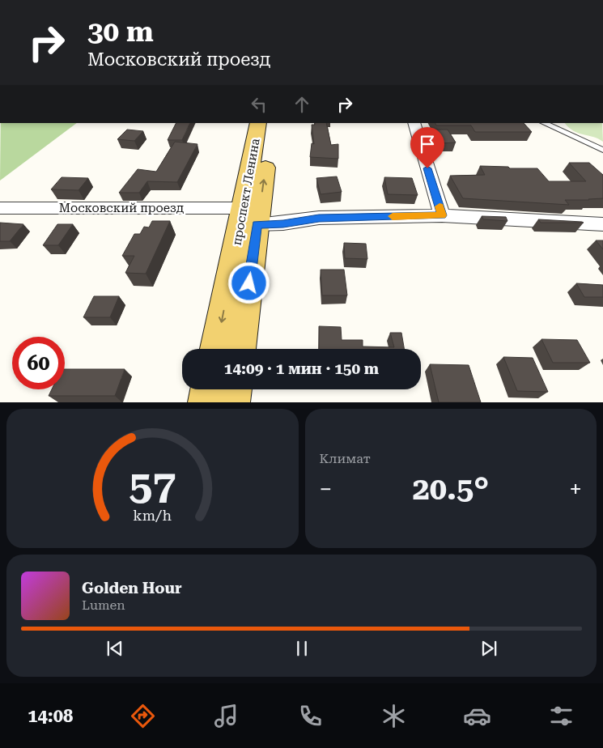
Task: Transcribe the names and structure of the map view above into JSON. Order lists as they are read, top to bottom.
{
  "streets": {
    "main road": ["проспект Ленина"],
    "street": ["Московский проезд"]
  },
  "crossings": [
    ["проспект Ленина", "Московский проезд"]
  ],
  "page": {
    "turn": ["30 m", "Московский проезд"],
    "limit": "60",
    "trip": "14:09 · 1 мин · 150 m",
    "tile": "Климат",
    "heat": ["−", "20.5°", "+"],
    "song": ["Golden Hour", "Lumen"],
    "tabs": "14:08",
    "gauge": ["57", "km/h"]
  }
}
